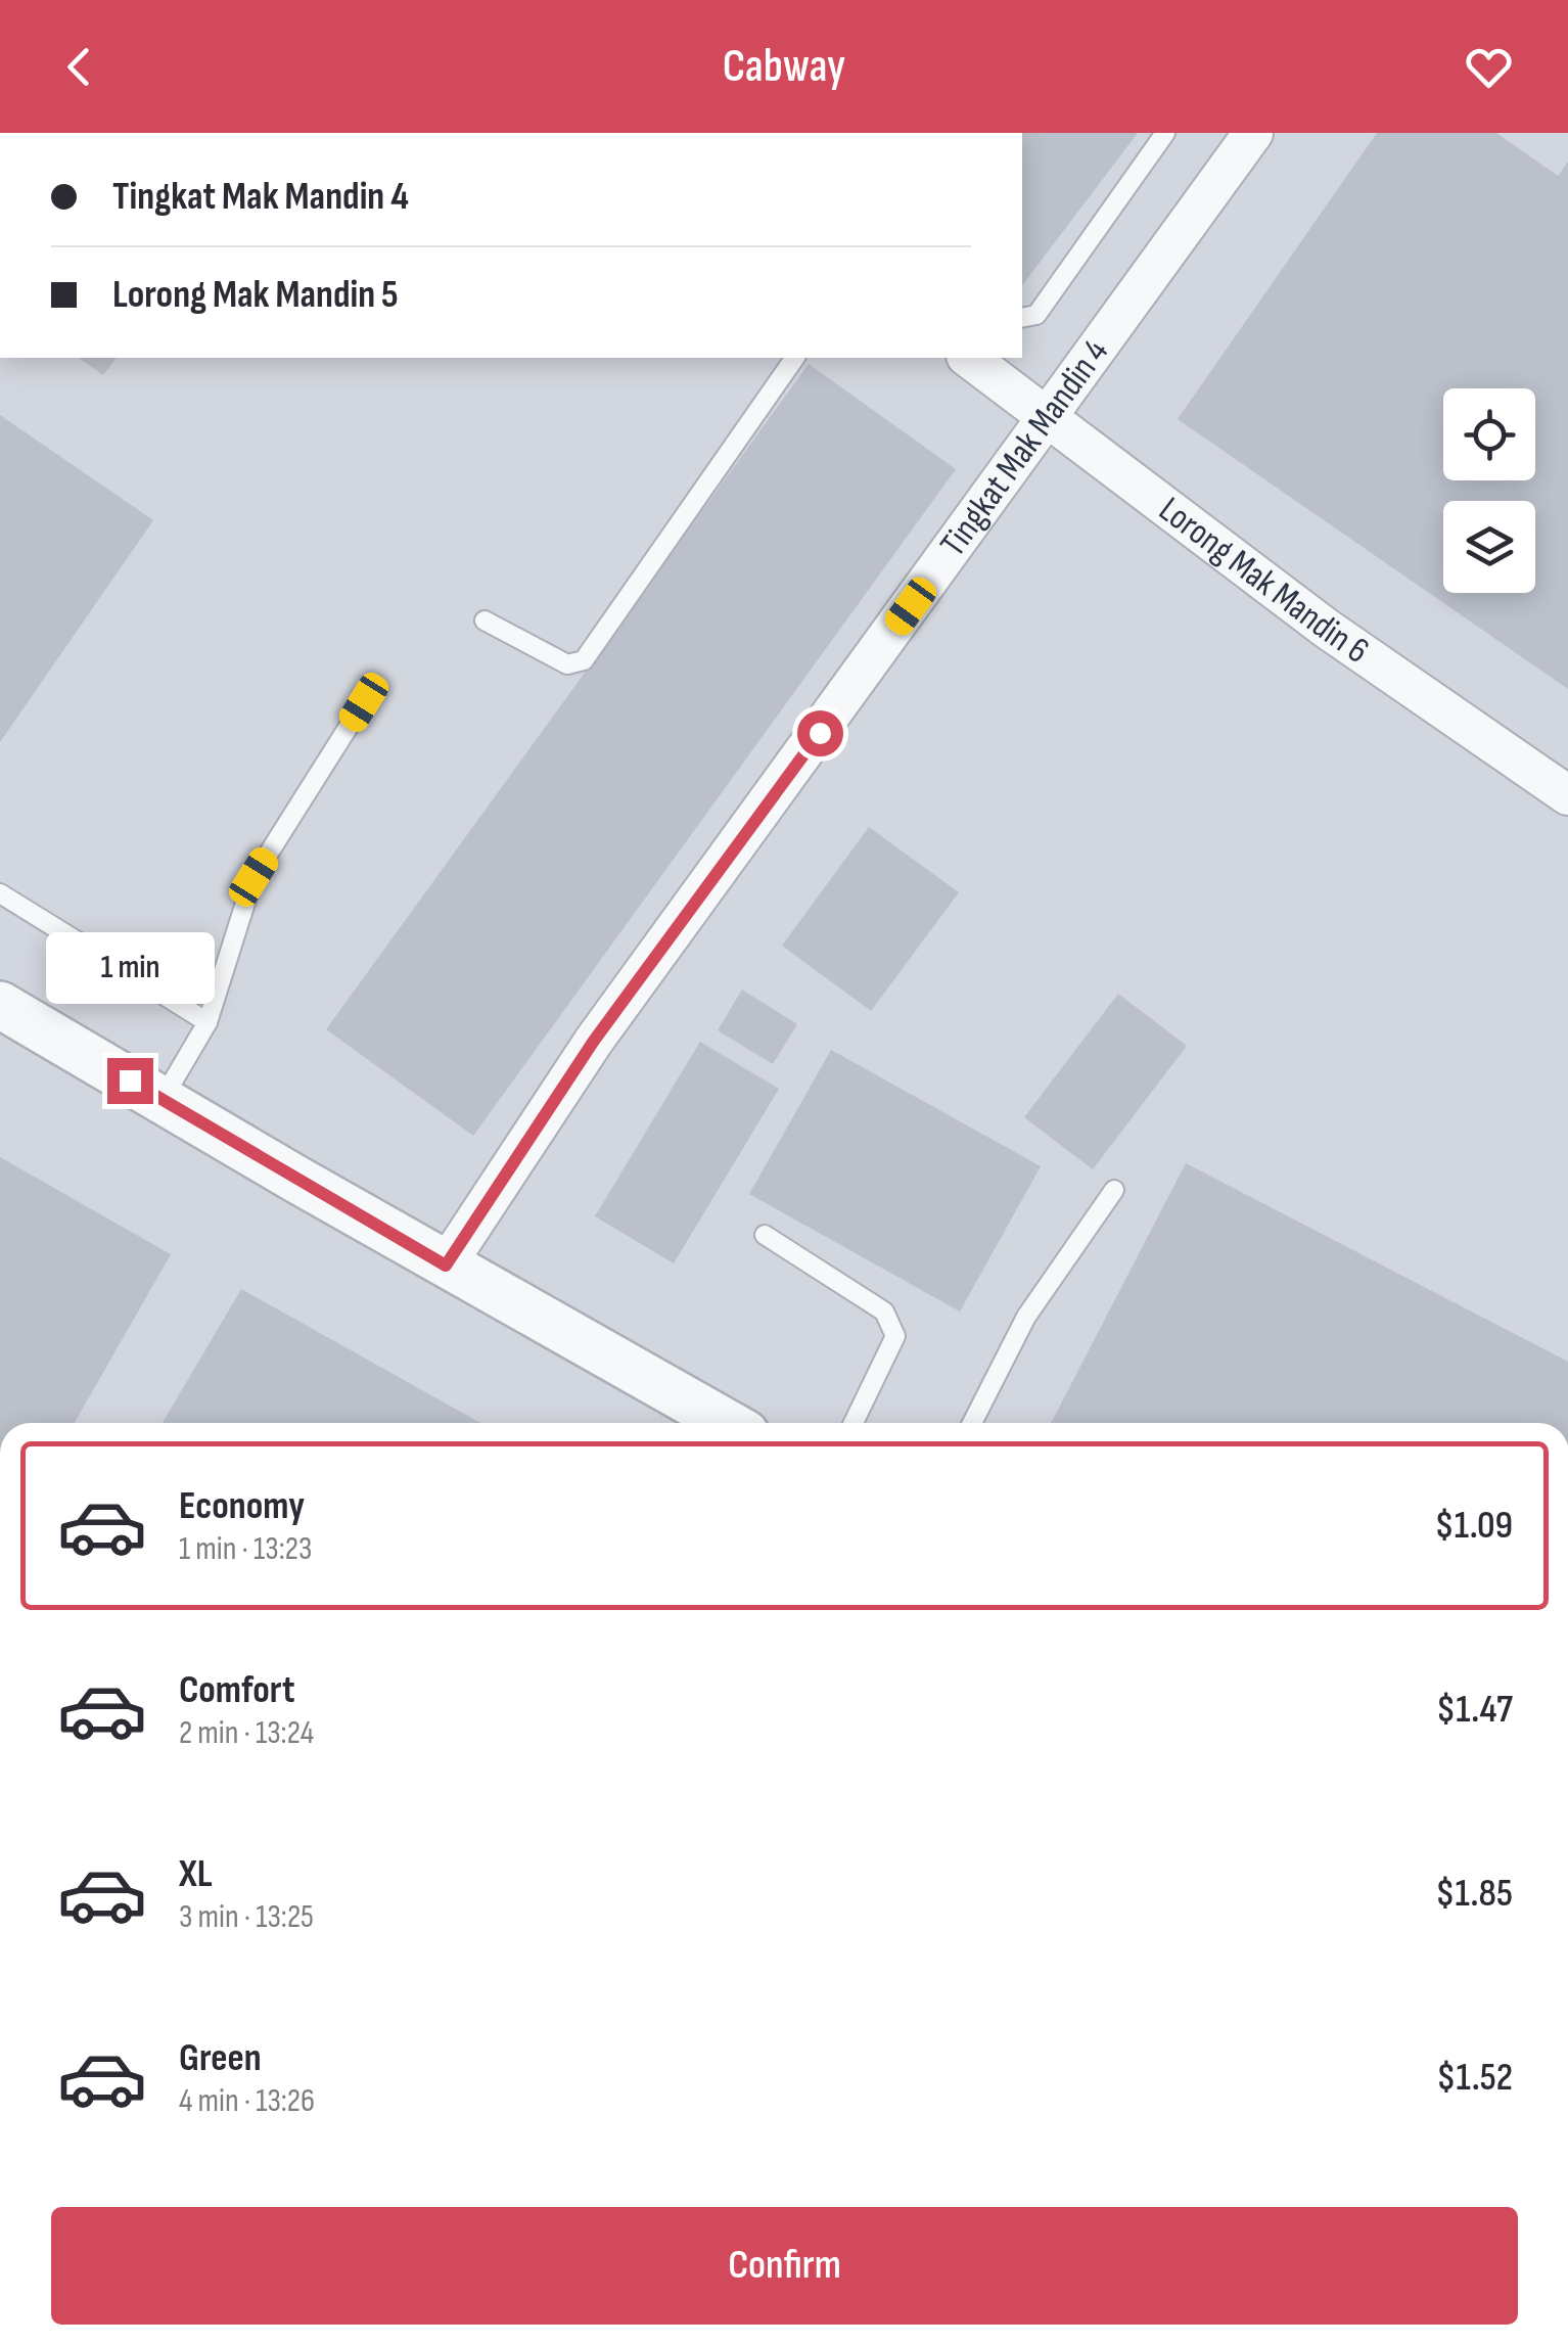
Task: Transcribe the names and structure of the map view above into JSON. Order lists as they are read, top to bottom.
{
  "streets": {
    "street": ["Tingkat Mak Mandin 4", "Lorong Mak Mandin 6"]
  },
  "crossings": [
    ["Tingkat Mak Mandin 4", "Lorong Mak Mandin 6"]
  ],
  "page": {
    "header": "Cabway",
    "banner": ["Tingkat Mak Mandin 4", "Lorong Mak Mandin 5"],
    "bubble": "1 min",
    "list": [
      {
        "name": "Economy",
        "note": "1 min · 13:23",
        "value": "$1.09"
      },
      {
        "name": "Comfort",
        "note": "2 min · 13:24",
        "value": "$1.47"
      },
      {
        "name": "XL",
        "note": "3 min · 13:25",
        "value": "$1.85"
      },
      {
        "name": "Green",
        "note": "4 min · 13:26",
        "value": "$1.52"
      }
    ],
    "buttons": "Confirm"
  }
}
